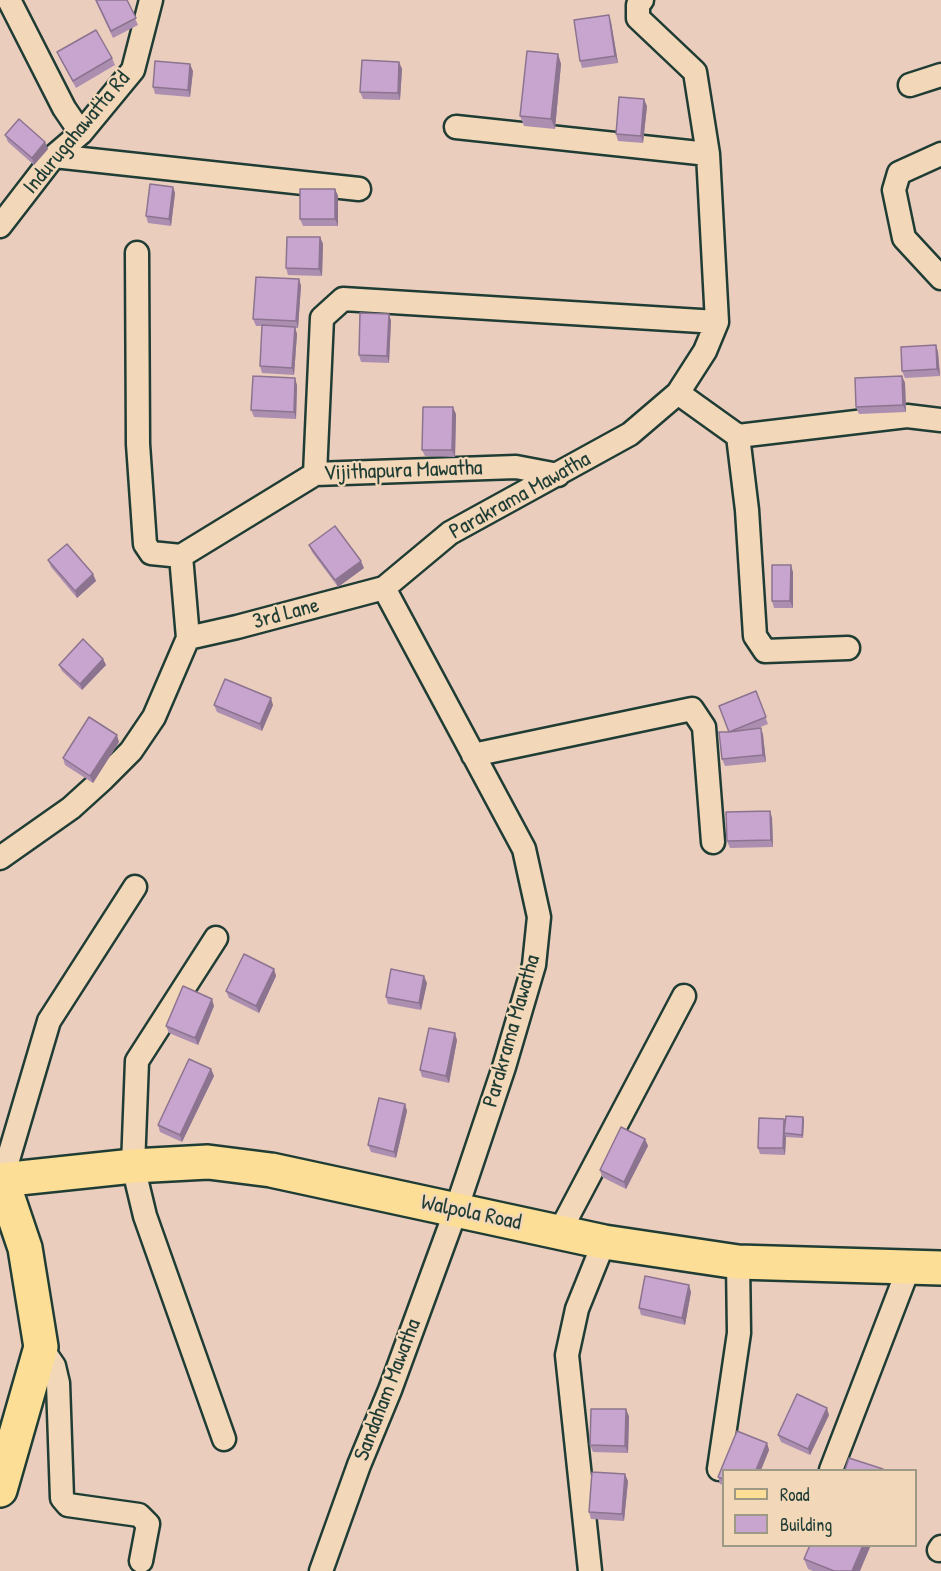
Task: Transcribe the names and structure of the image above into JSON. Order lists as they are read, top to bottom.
{
  "streets": {
    "main road": ["Walpola Road"],
    "street": [
      "Indurugahawatta Rd",
      "Vijithapura Mawatha",
      "Parakrama Mawatha",
      "3rd Lane",
      "Sandaham Mawatha"
    ]
  },
  "crossings": [
    ["Vijithapura Mawatha", "Parakrama Mawatha"],
    ["Parakrama Mawatha", "3rd Lane"],
    ["Parakrama Mawatha", "Walpola Road"],
    ["Parakrama Mawatha", "Sandaham Mawatha"],
    ["Walpola Road", "Sandaham Mawatha"]
  ],
  "legend": ["Road", "Building"]
}
